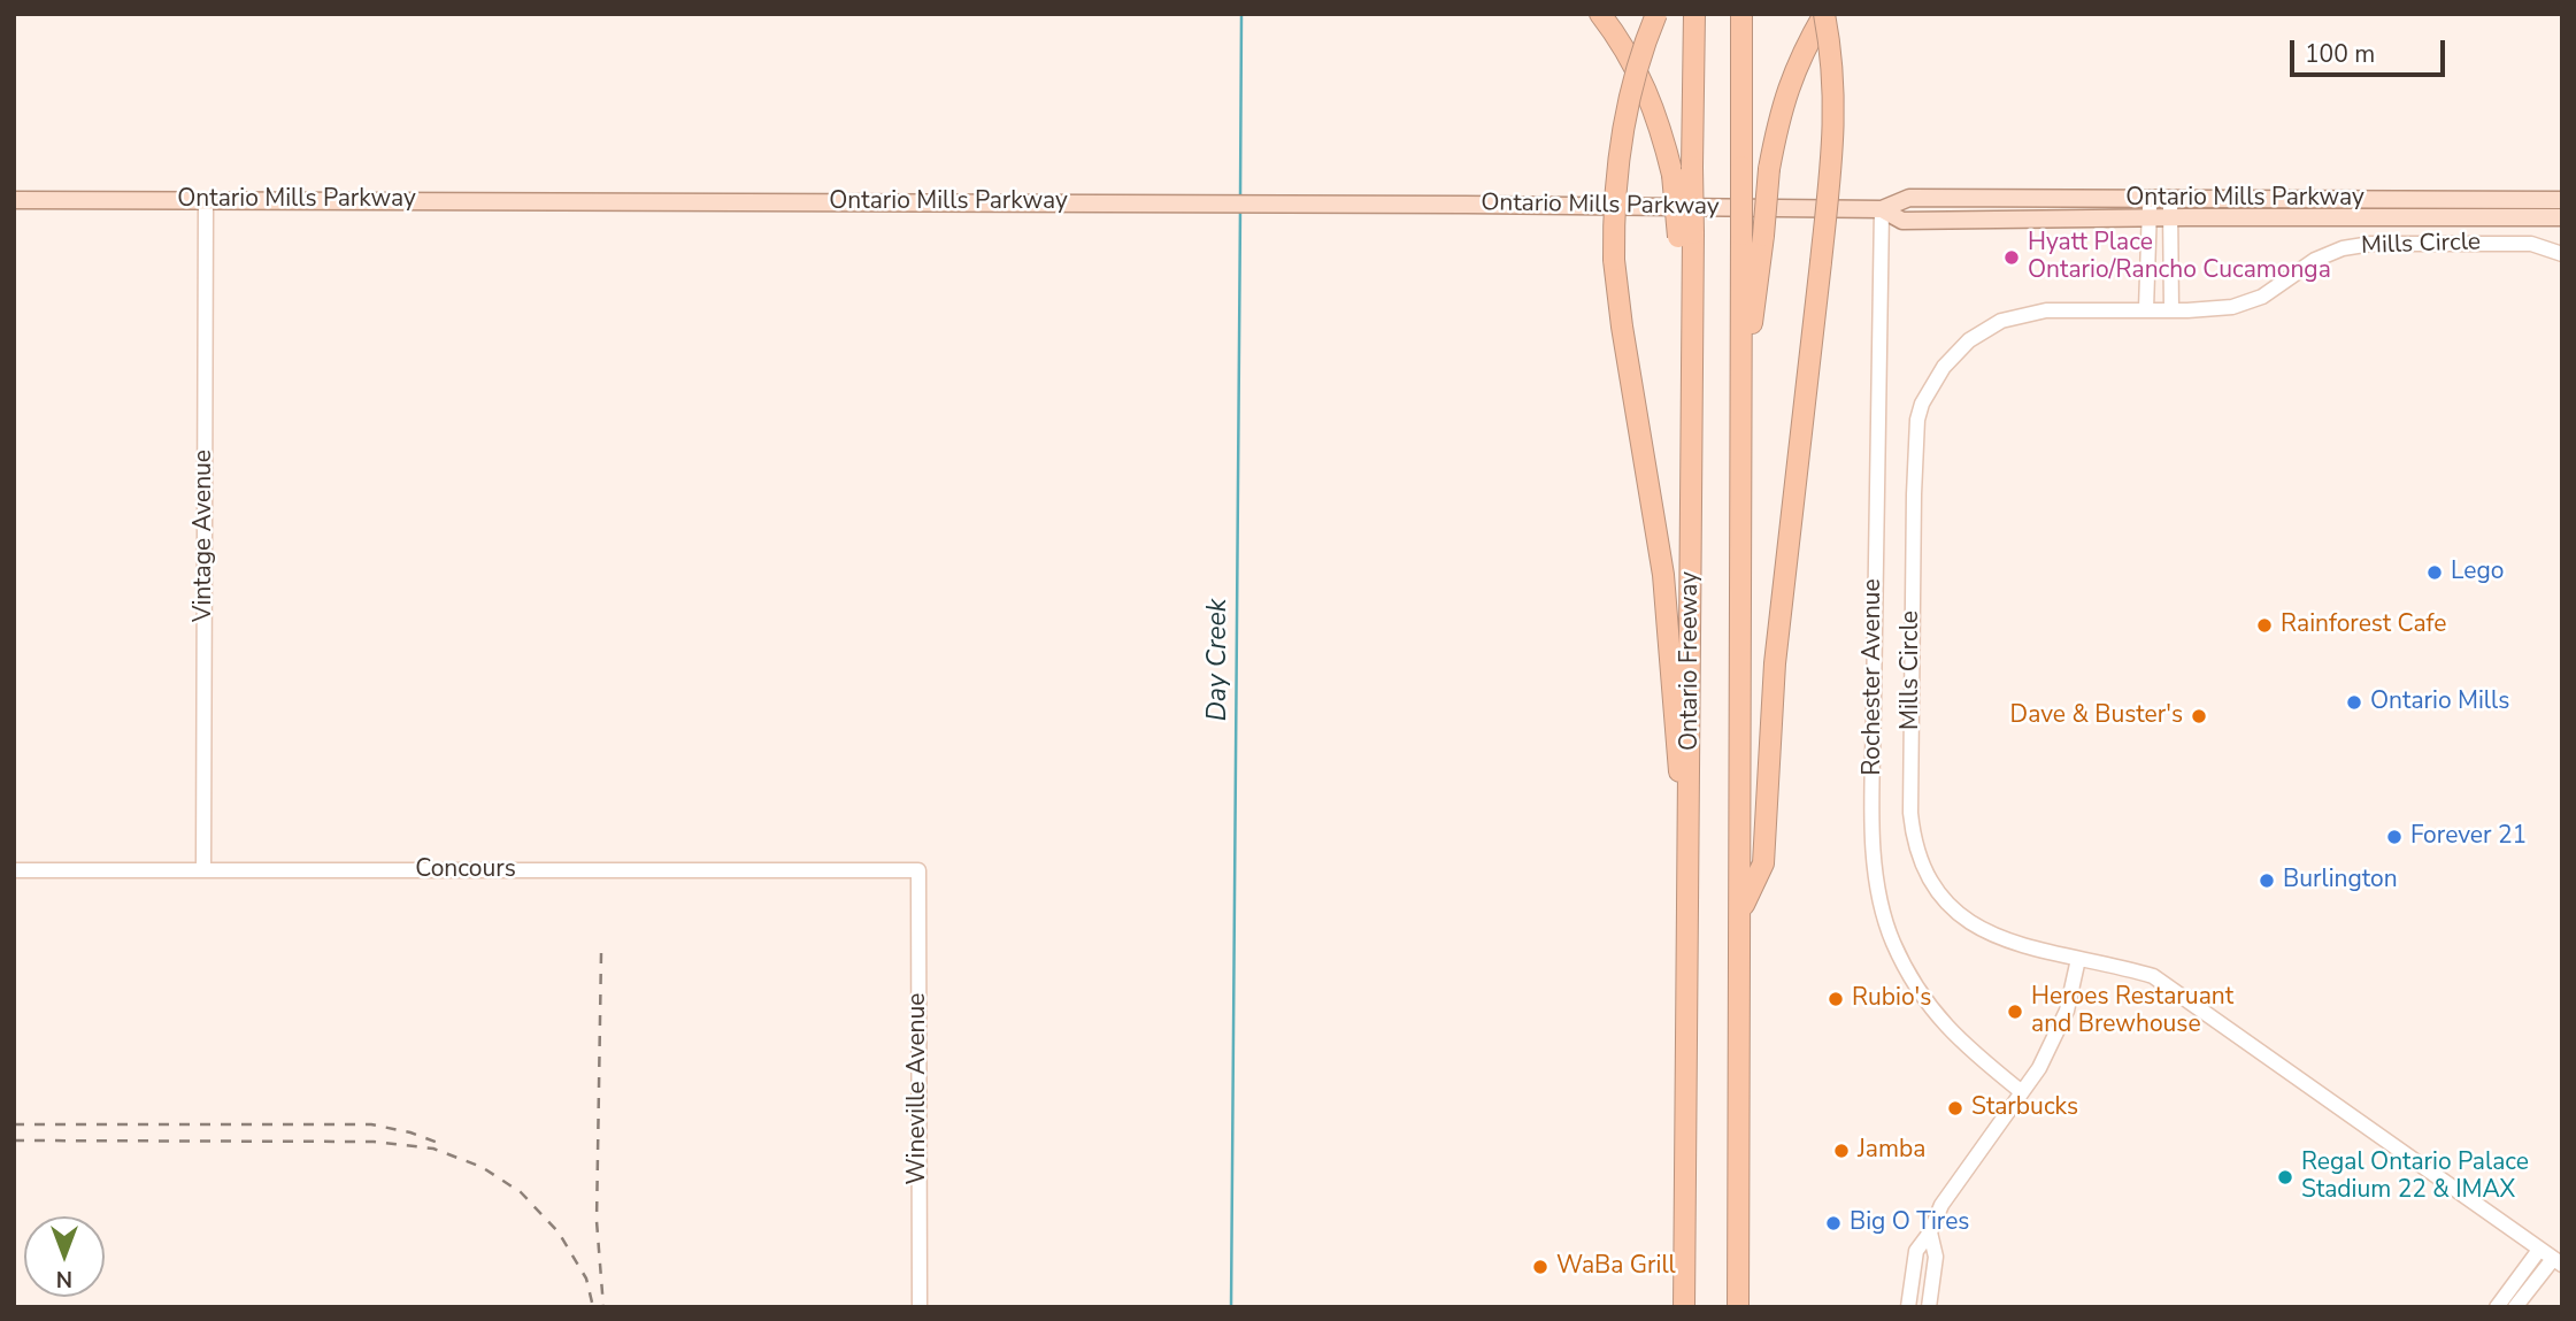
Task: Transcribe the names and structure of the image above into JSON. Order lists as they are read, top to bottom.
{
  "streets": {
    "highway": ["Ontario Freeway"],
    "main road": ["Ontario Mills Parkway"],
    "street": [
      "Mills Circle",
      "Vintage Avenue",
      "Rochester Avenue",
      "Concours",
      "Wineville Avenue"
    ]
  },
  "crossings": [
    ["Ontario Mills Parkway", "Vintage Avenue"],
    ["Ontario Mills Parkway", "Rochester Avenue"],
    ["Vintage Avenue", "Concours"],
    ["Concours", "Wineville Avenue"]
  ],
  "water": ["Day Creek"],
  "places": [
    "Hyatt Place Ontario/Rancho Cucamonga",
    "Lego",
    "Rainforest Cafe",
    "Ontario Mills",
    "Dave & Buster's",
    "Forever 21",
    "Burlington",
    "Rubio's",
    "Heroes Restaruant and Brewhouse",
    "Starbucks",
    "Jamba",
    "Regal Ontario Palace Stadium 22 & IMAX",
    "Big O Tires",
    "WaBa Grill"
  ],
  "scale_bar": "100 m",
  "north": "bottom"
}
